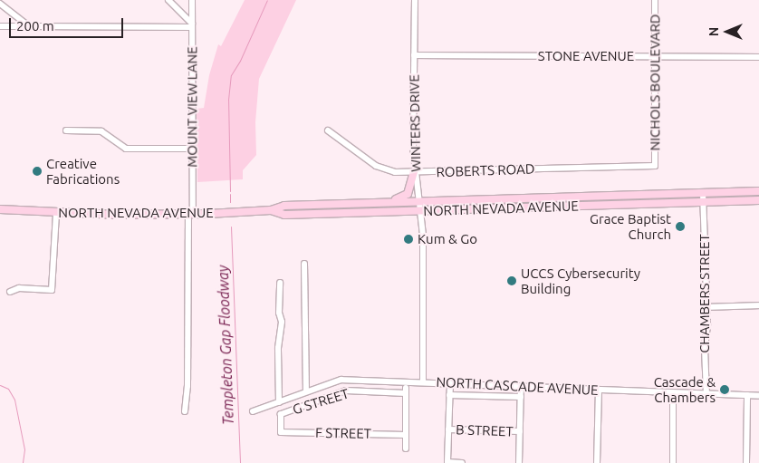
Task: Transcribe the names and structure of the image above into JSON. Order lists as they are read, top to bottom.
{
  "streets": {
    "main road": ["NORTH NEVADA AVENUE"],
    "street": [
      "STONE AVENUE",
      "NICHOLS BOULEVARD",
      "MOUNT VIEW LANE",
      "WINTERS DRIVE",
      "ROBERTS ROAD",
      "CHAMBERS STREET",
      "NORTH CASCADE AVENUE",
      "G STREET",
      "B STREET",
      "F STREET"
    ]
  },
  "crossings": [
    ["STONE AVENUE", "NICHOLS BOULEVARD"],
    ["STONE AVENUE", "WINTERS DRIVE"],
    ["NICHOLS BOULEVARD", "ROBERTS ROAD"],
    ["MOUNT VIEW LANE", "NORTH NEVADA AVENUE"],
    ["WINTERS DRIVE", "ROBERTS ROAD"],
    ["WINTERS DRIVE", "NORTH NEVADA AVENUE"],
    ["WINTERS DRIVE", "NORTH CASCADE AVENUE"],
    ["NORTH NEVADA AVENUE", "CHAMBERS STREET"],
    ["CHAMBERS STREET", "NORTH CASCADE AVENUE"],
    ["NORTH CASCADE AVENUE", "G STREET"],
    ["G STREET", "F STREET"]
  ],
  "water": ["Templeton Gap Floodway"],
  "places": [
    "Creative Fabrications",
    "Grace Baptist Church",
    "Kum & Go",
    "UCCS Cybersecurity Building",
    "Cascade & Chambers"
  ],
  "scale_bar": "200 m",
  "north": "left"
}
